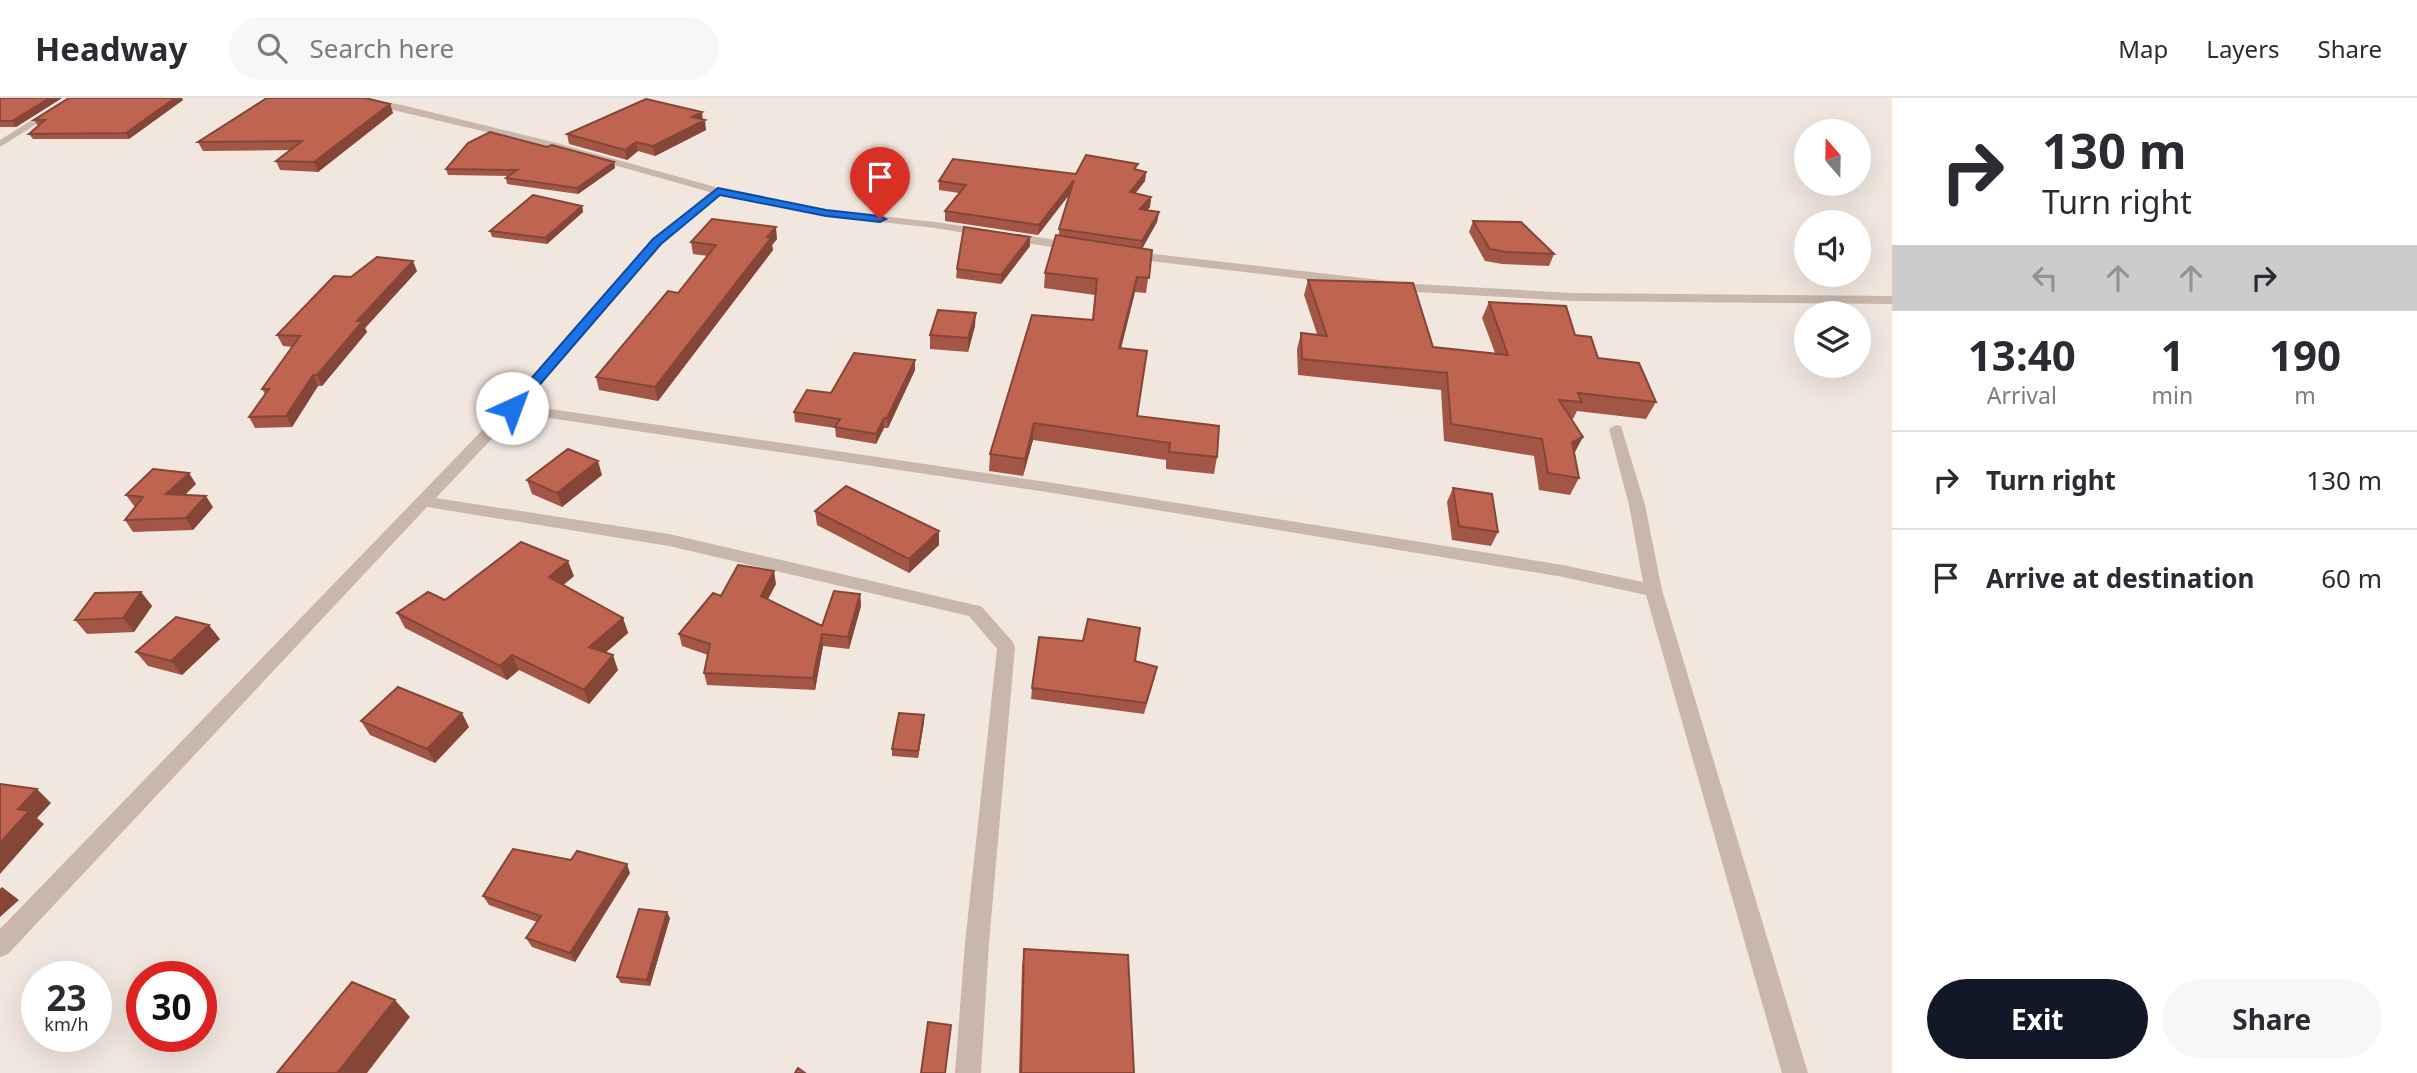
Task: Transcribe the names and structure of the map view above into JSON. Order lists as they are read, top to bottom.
{
  "north": "top",
  "page": {
    "header": "Headway",
    "search": "Search here",
    "nav": ["Map", "Layers", "Share"],
    "turn": ["130 m", "Turn right"],
    "eta": [
      "13:40",
      "Arrival",
      "1",
      "min",
      "190",
      "m"
    ],
    "list": [
      {
        "name": "Turn right",
        "value": "130 m"
      },
      {
        "name": "Arrive at destination",
        "value": "60 m"
      }
    ],
    "speed": "23 km/h",
    "limit": "30",
    "buttons": ["Exit", "Share"]
  }
}
